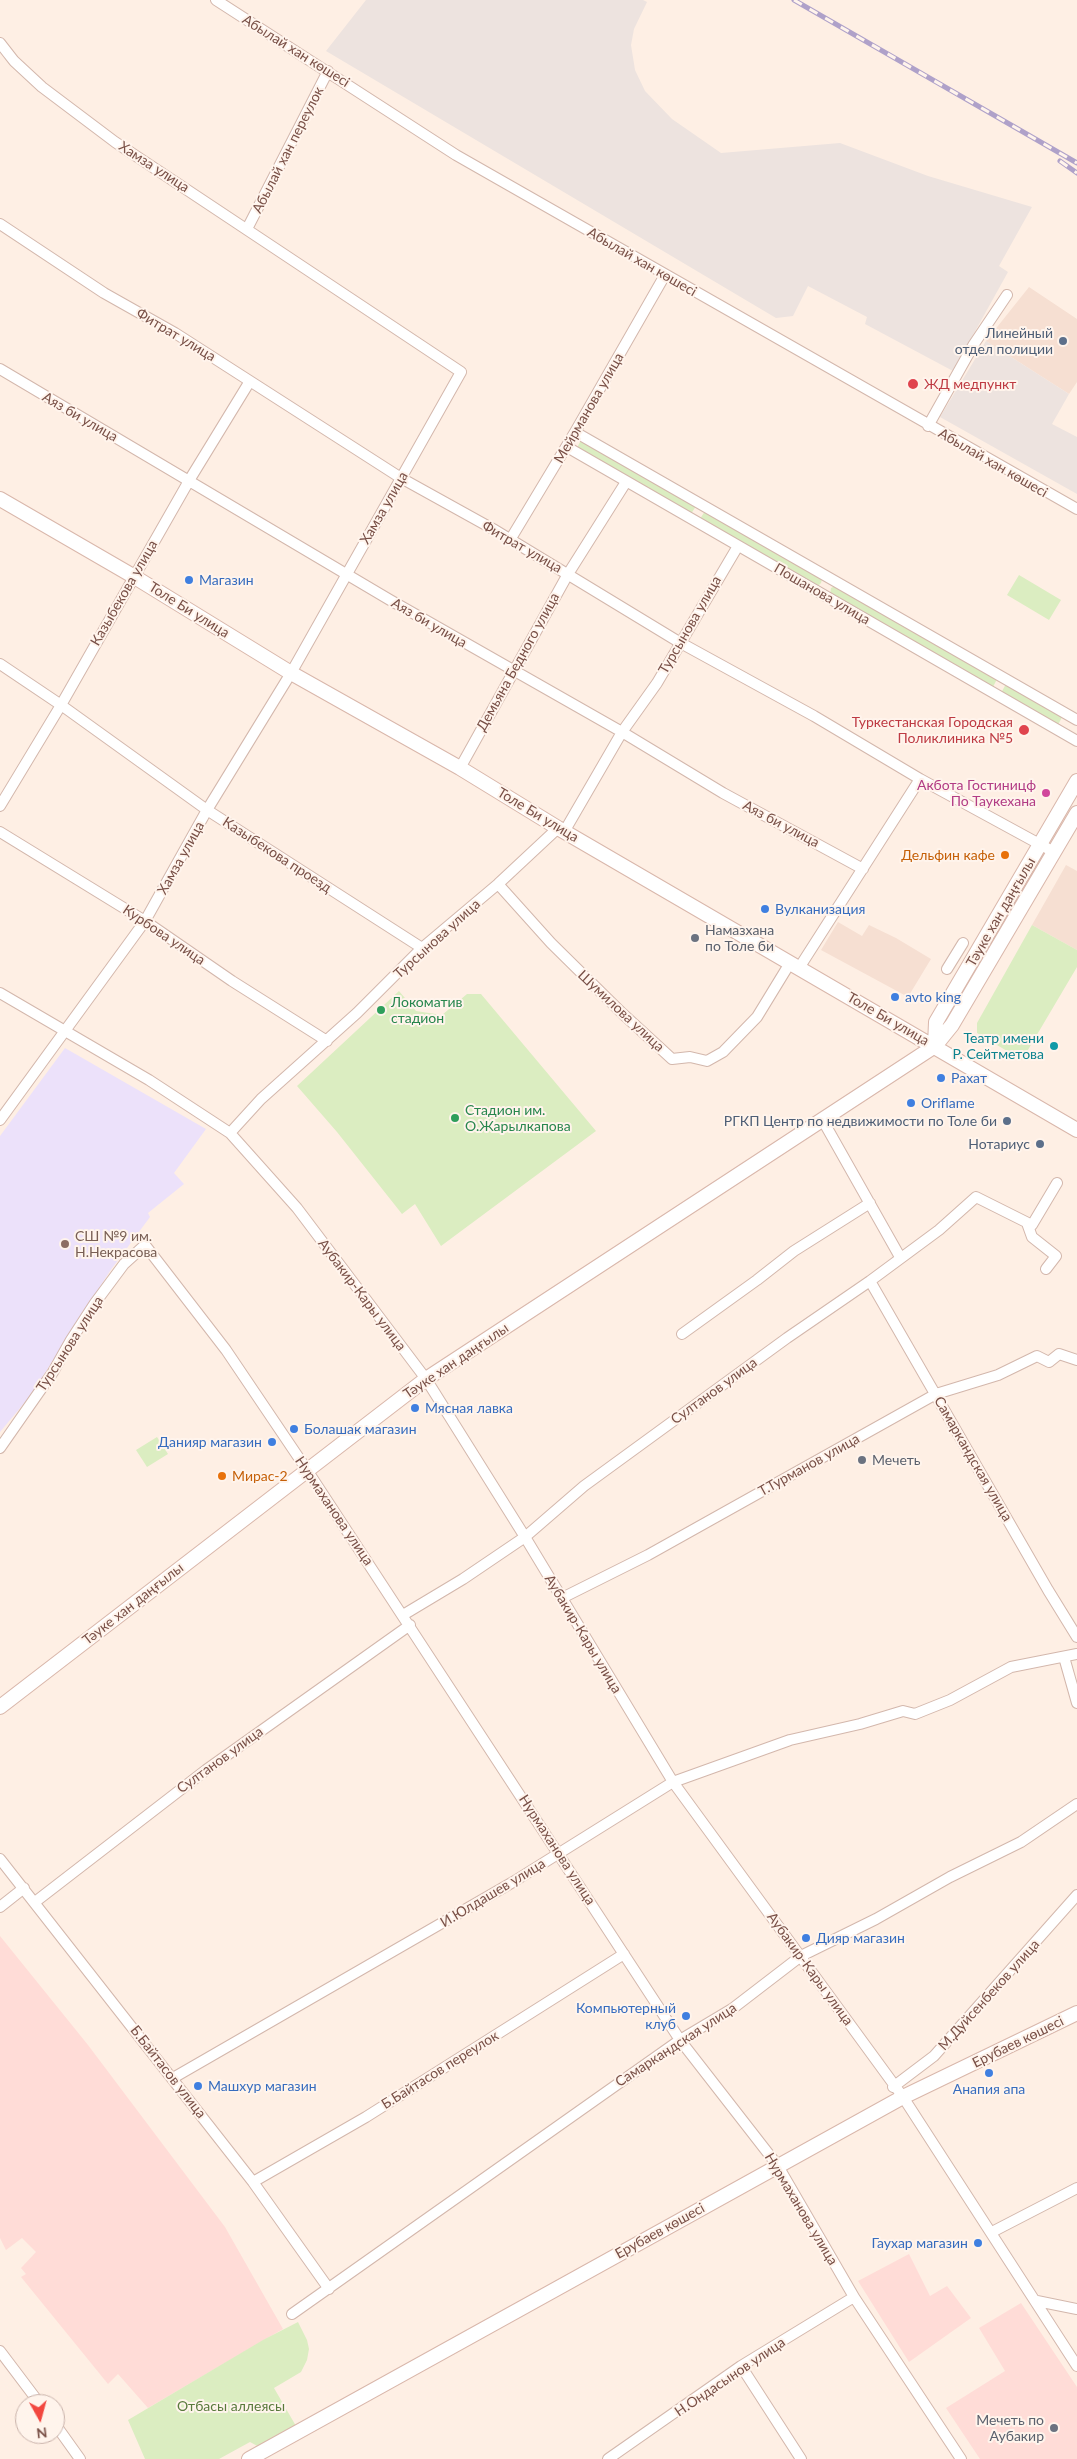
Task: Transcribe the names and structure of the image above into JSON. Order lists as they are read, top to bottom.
{
  "streets": {
    "street": [
      "Абылай хан көшесі",
      "Абылай хан переулок",
      "Хамза улица",
      "Фитрат улица",
      "Мейрманова улица",
      "Аяз би улица",
      "Казыбекова улица",
      "Пошанова улица",
      "Толе Би улица",
      "Турсынова улица",
      "Демьяна Бедного улица",
      "Казыбекова проезд",
      "Тәуке хан даңғылы",
      "Курбова улица",
      "Шумилова улица",
      "Аубакир-Кары улица",
      "Султанов улица",
      "Самаркандская улица",
      "Т.Турманов улица",
      "Нурмаханова улица",
      "И.Юлдашев улица",
      "М.Дуйсенбеков улица",
      "Ерубаев көшесі",
      "Б.Байтасов переулок",
      "Б.Байтасов улица",
      "Н.Ондасынов улица"
    ]
  },
  "crossings": [
    ["Абылай хан көшесі", "Абылай хан переулок"],
    ["Абылай хан көшесі", "Мейрманова улица"],
    ["Абылай хан переулок", "Хамза улица"],
    ["Хамза улица", "Фитрат улица"],
    ["Хамза улица", "Аяз би улица"],
    ["Хамза улица", "Толе Би улица"],
    ["Хамза улица", "Казыбекова проезд"],
    ["Хамза улица", "Курбова улица"],
    ["Хамза улица", "Аубакир-Кары улица"],
    ["Фитрат улица", "Мейрманова улица"],
    ["Фитрат улица", "Казыбекова улица"],
    ["Фитрат улица", "Турсынова улица"],
    ["Фитрат улица", "Демьяна Бедного улица"],
    ["Фитрат улица", "Тәуке хан даңғылы"],
    ["Фитрат улица", "Шумилова улица"],
    ["Мейрманова улица", "Пошанова улица"],
    ["Аяз би улица", "Казыбекова улица"],
    ["Аяз би улица", "Турсынова улица"],
    ["Аяз би улица", "Демьяна Бедного улица"],
    ["Аяз би улица", "Шумилова улица"],
    ["Казыбекова улица", "Толе Би улица"],
    ["Казыбекова улица", "Казыбекова проезд"],
    ["Пошанова улица", "Турсынова улица"],
    ["Пошанова улица", "Демьяна Бедного улица"],
    ["Толе Би улица", "Турсынова улица"],
    ["Толе Би улица", "Демьяна Бедного улица"],
    ["Толе Би улица", "Тәуке хан даңғылы"],
    ["Толе Би улица", "Шумилова улица"],
    ["Турсынова улица", "Казыбекова проезд"],
    ["Турсынова улица", "Курбова улица"],
    ["Турсынова улица", "Шумилова улица"],
    ["Турсынова улица", "Аубакир-Кары улица"],
    ["Турсынова улица", "Нурмаханова улица"],
    ["Тәуке хан даңғылы", "Аубакир-Кары улица"],
    ["Тәуке хан даңғылы", "Нурмаханова улица"],
    ["Аубакир-Кары улица", "Султанов улица"],
    ["Аубакир-Кары улица", "Самаркандская улица"],
    ["Аубакир-Кары улица", "Т.Турманов улица"],
    ["Аубакир-Кары улица", "И.Юлдашев улица"],
    ["Аубакир-Кары улица", "М.Дуйсенбеков улица"],
    ["Аубакир-Кары улица", "Ерубаев көшесі"],
    ["Султанов улица", "Самаркандская улица"],
    ["Султанов улица", "Нурмаханова улица"],
    ["Султанов улица", "Б.Байтасов улица"],
    ["Самаркандская улица", "Т.Турманов улица"],
    ["Самаркандская улица", "Нурмаханова улица"],
    ["Самаркандская улица", "Б.Байтасов улица"],
    ["Нурмаханова улица", "И.Юлдашев улица"],
    ["Нурмаханова улица", "Ерубаев көшесі"],
    ["Нурмаханова улица", "Б.Байтасов переулок"],
    ["Нурмаханова улица", "Н.Ондасынов улица"],
    ["И.Юлдашев улица", "Б.Байтасов улица"],
    ["Б.Байтасов переулок", "Б.Байтасов улица"]
  ],
  "parks": ["Отбасы аллеясы"],
  "places": [
    "Линейный отдел полиции",
    "ЖД медпункт",
    "Магазин",
    "Туркестанская Городская Поликлиника №5",
    "Акбота Гостиницф По Таукехана",
    "Дельфин кафе",
    "Вулканизация",
    "Намазхана по Толе би",
    "avto king",
    "Локоматив стадион",
    "Театр имени Р. Сейтметова",
    "Рахат",
    "Oriflame",
    "Стадион им. О.Жарылкапова",
    "РГКП Центр по недвижимости по Толе би",
    "Нотариус",
    "СШ №9 им. Н.Некрасова",
    "Мясная лавка",
    "Болашак магазин",
    "Данияр магазин",
    "Мечеть",
    "Мирас-2",
    "Дияр магазин",
    "Компьютерный клуб",
    "Анапия апа",
    "Машхур магазин",
    "Гаухар магазин",
    "Мечеть по Аубакир"
  ],
  "north": "bottom"
}
